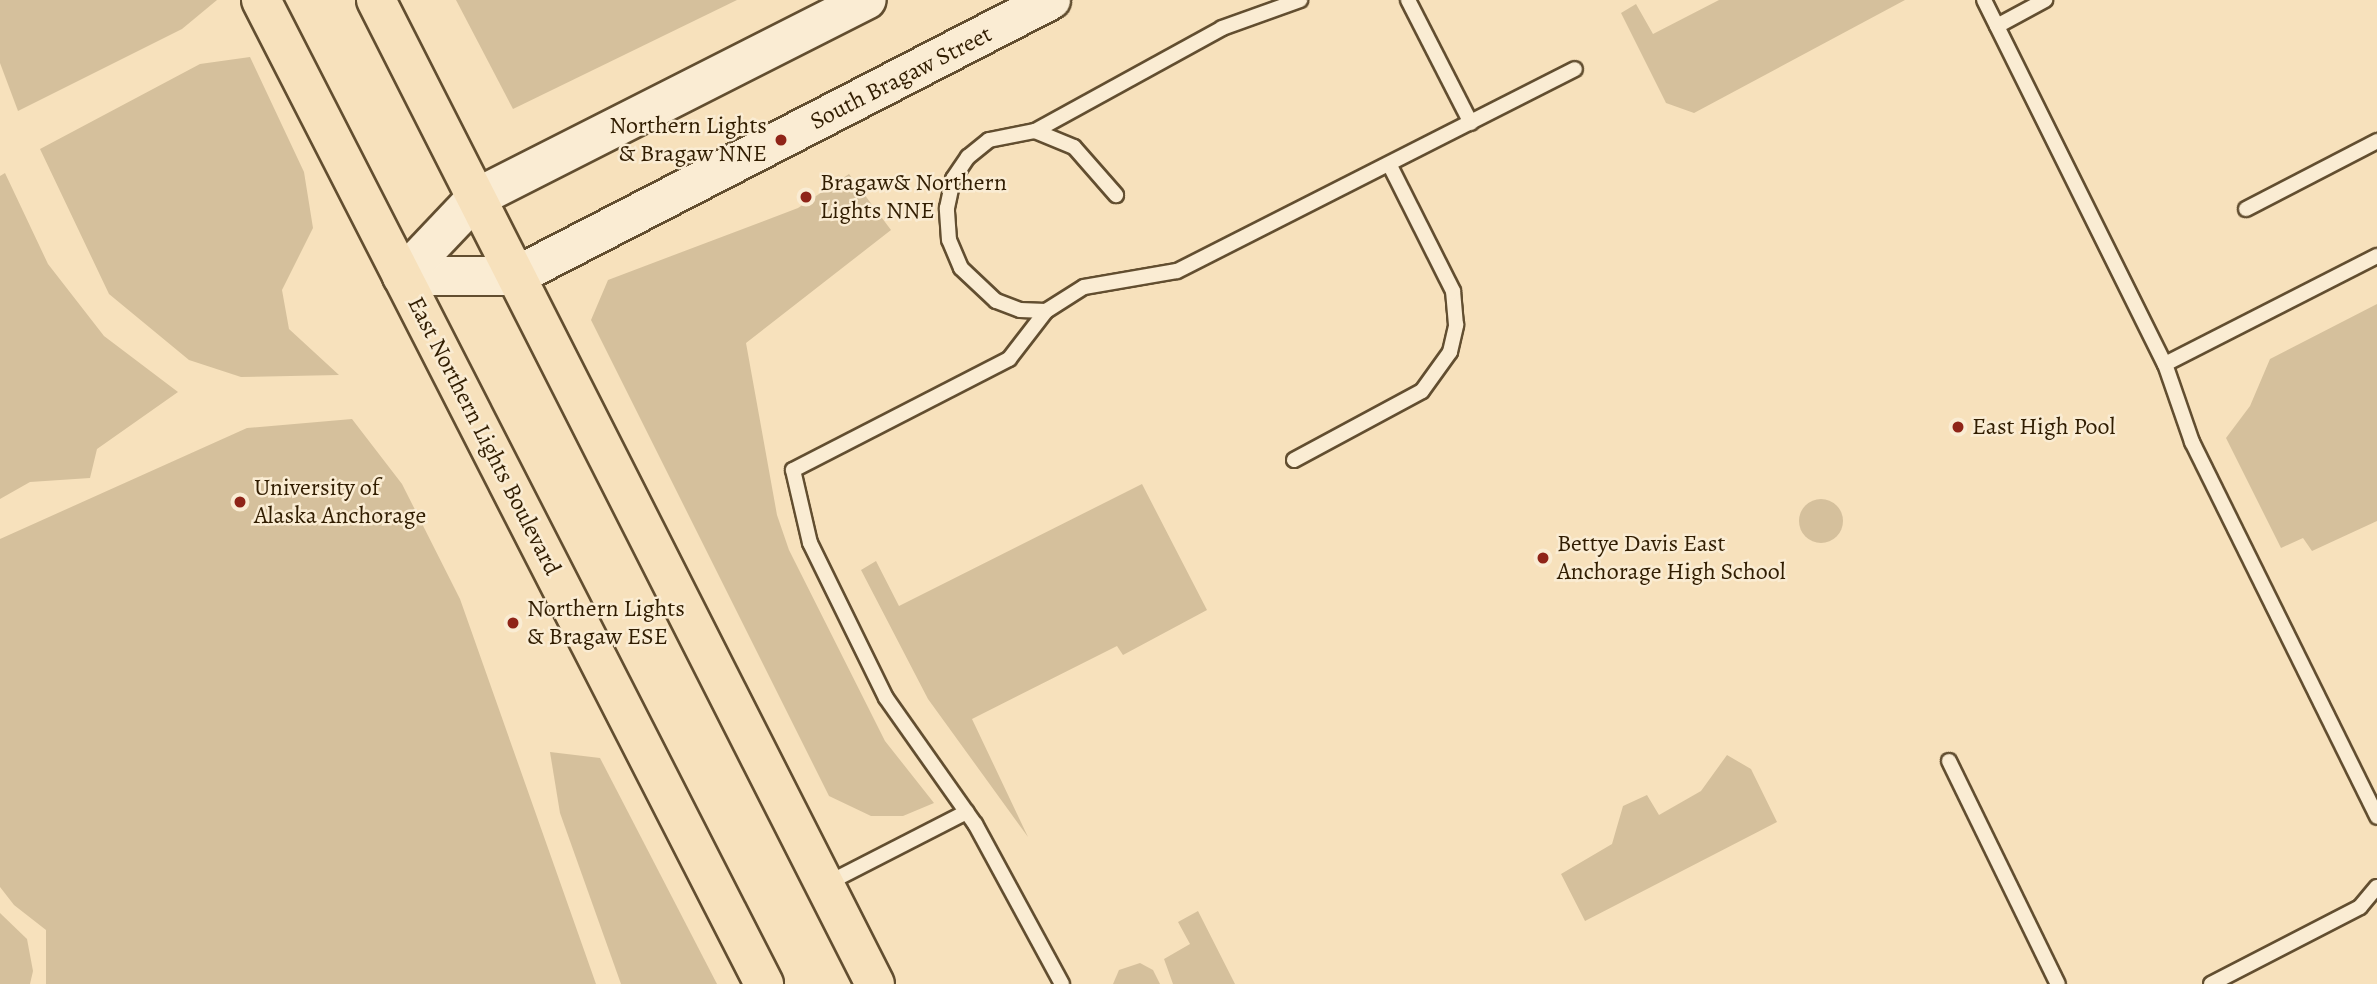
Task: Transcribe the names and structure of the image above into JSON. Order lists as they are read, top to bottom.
{
  "streets": {
    "main road": ["South Bragaw Street", "East Northern Lights Boulevard"]
  },
  "crossings": [
    ["South Bragaw Street", "East Northern Lights Boulevard"]
  ],
  "places": [
    "Northern Lights & Bragaw NNE",
    "Bragaw& Northern Lights NNE",
    "East High Pool",
    "University of Alaska Anchorage",
    "Bettye Davis East Anchorage High School",
    "Northern Lights & Bragaw ESE"
  ]
}
